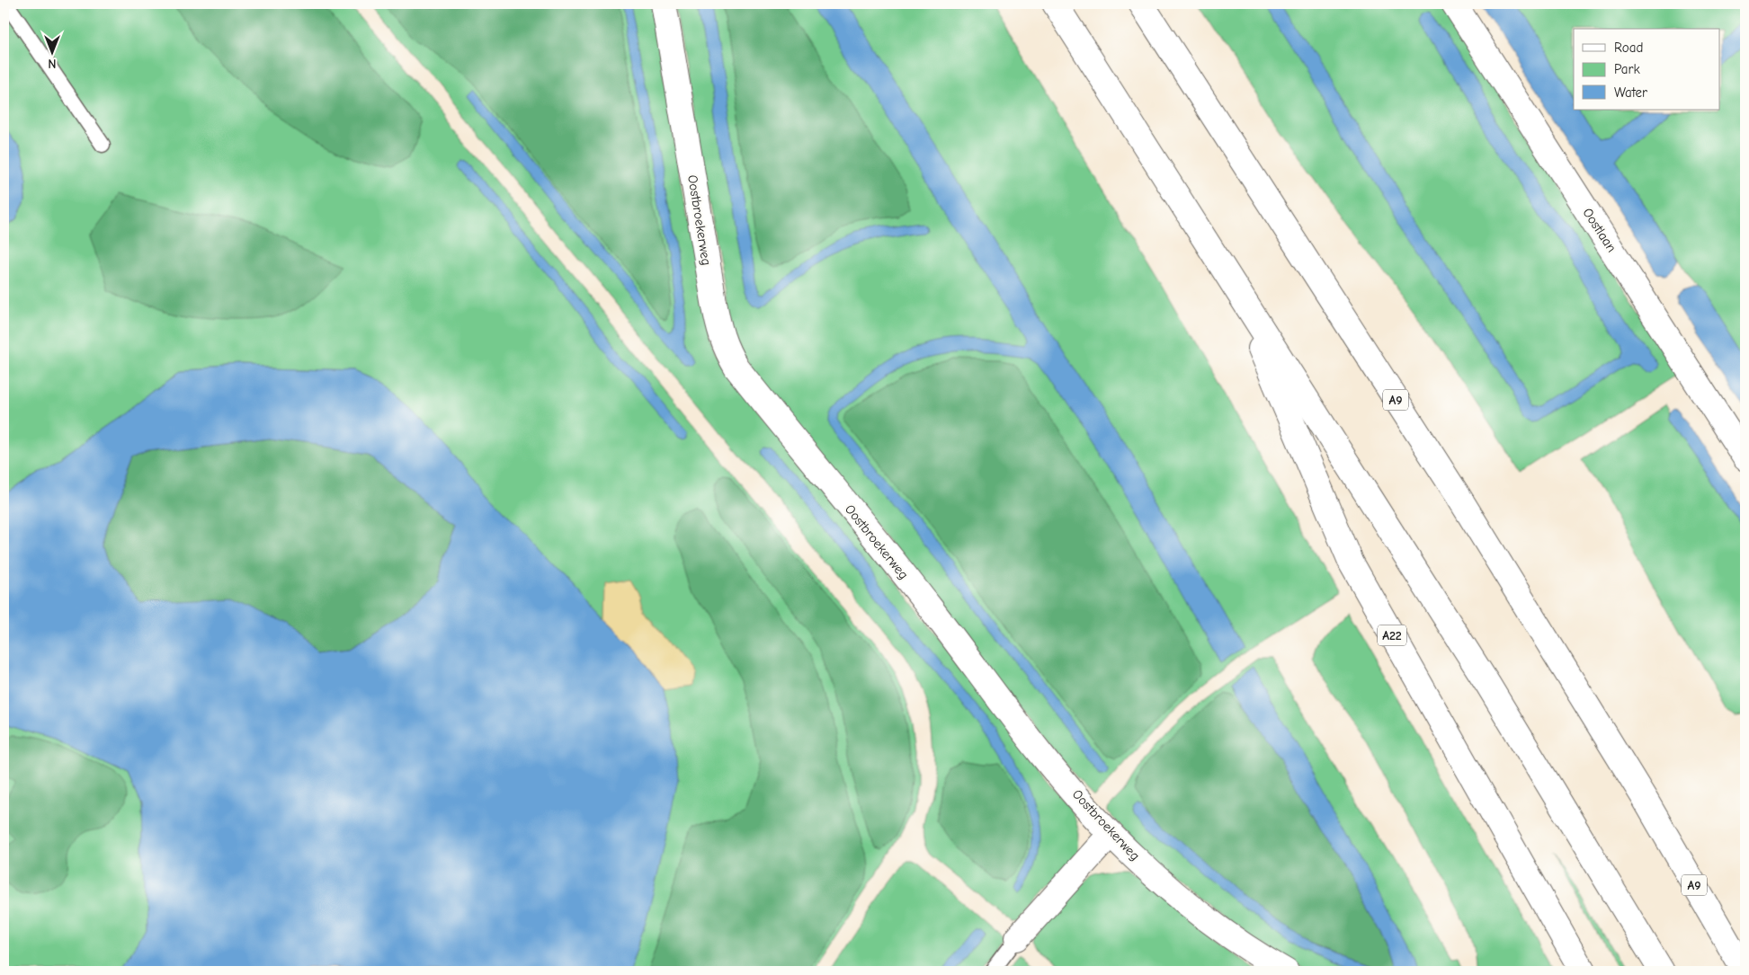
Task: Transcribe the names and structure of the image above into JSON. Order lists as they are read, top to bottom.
{
  "streets": {
    "main road": [
      "Oostbroekerweg",
      "Oostlaan",
      "A9",
      "A22"
    ]
  },
  "legend": ["Road", "Park", "Water"],
  "north": "bottom"
}
